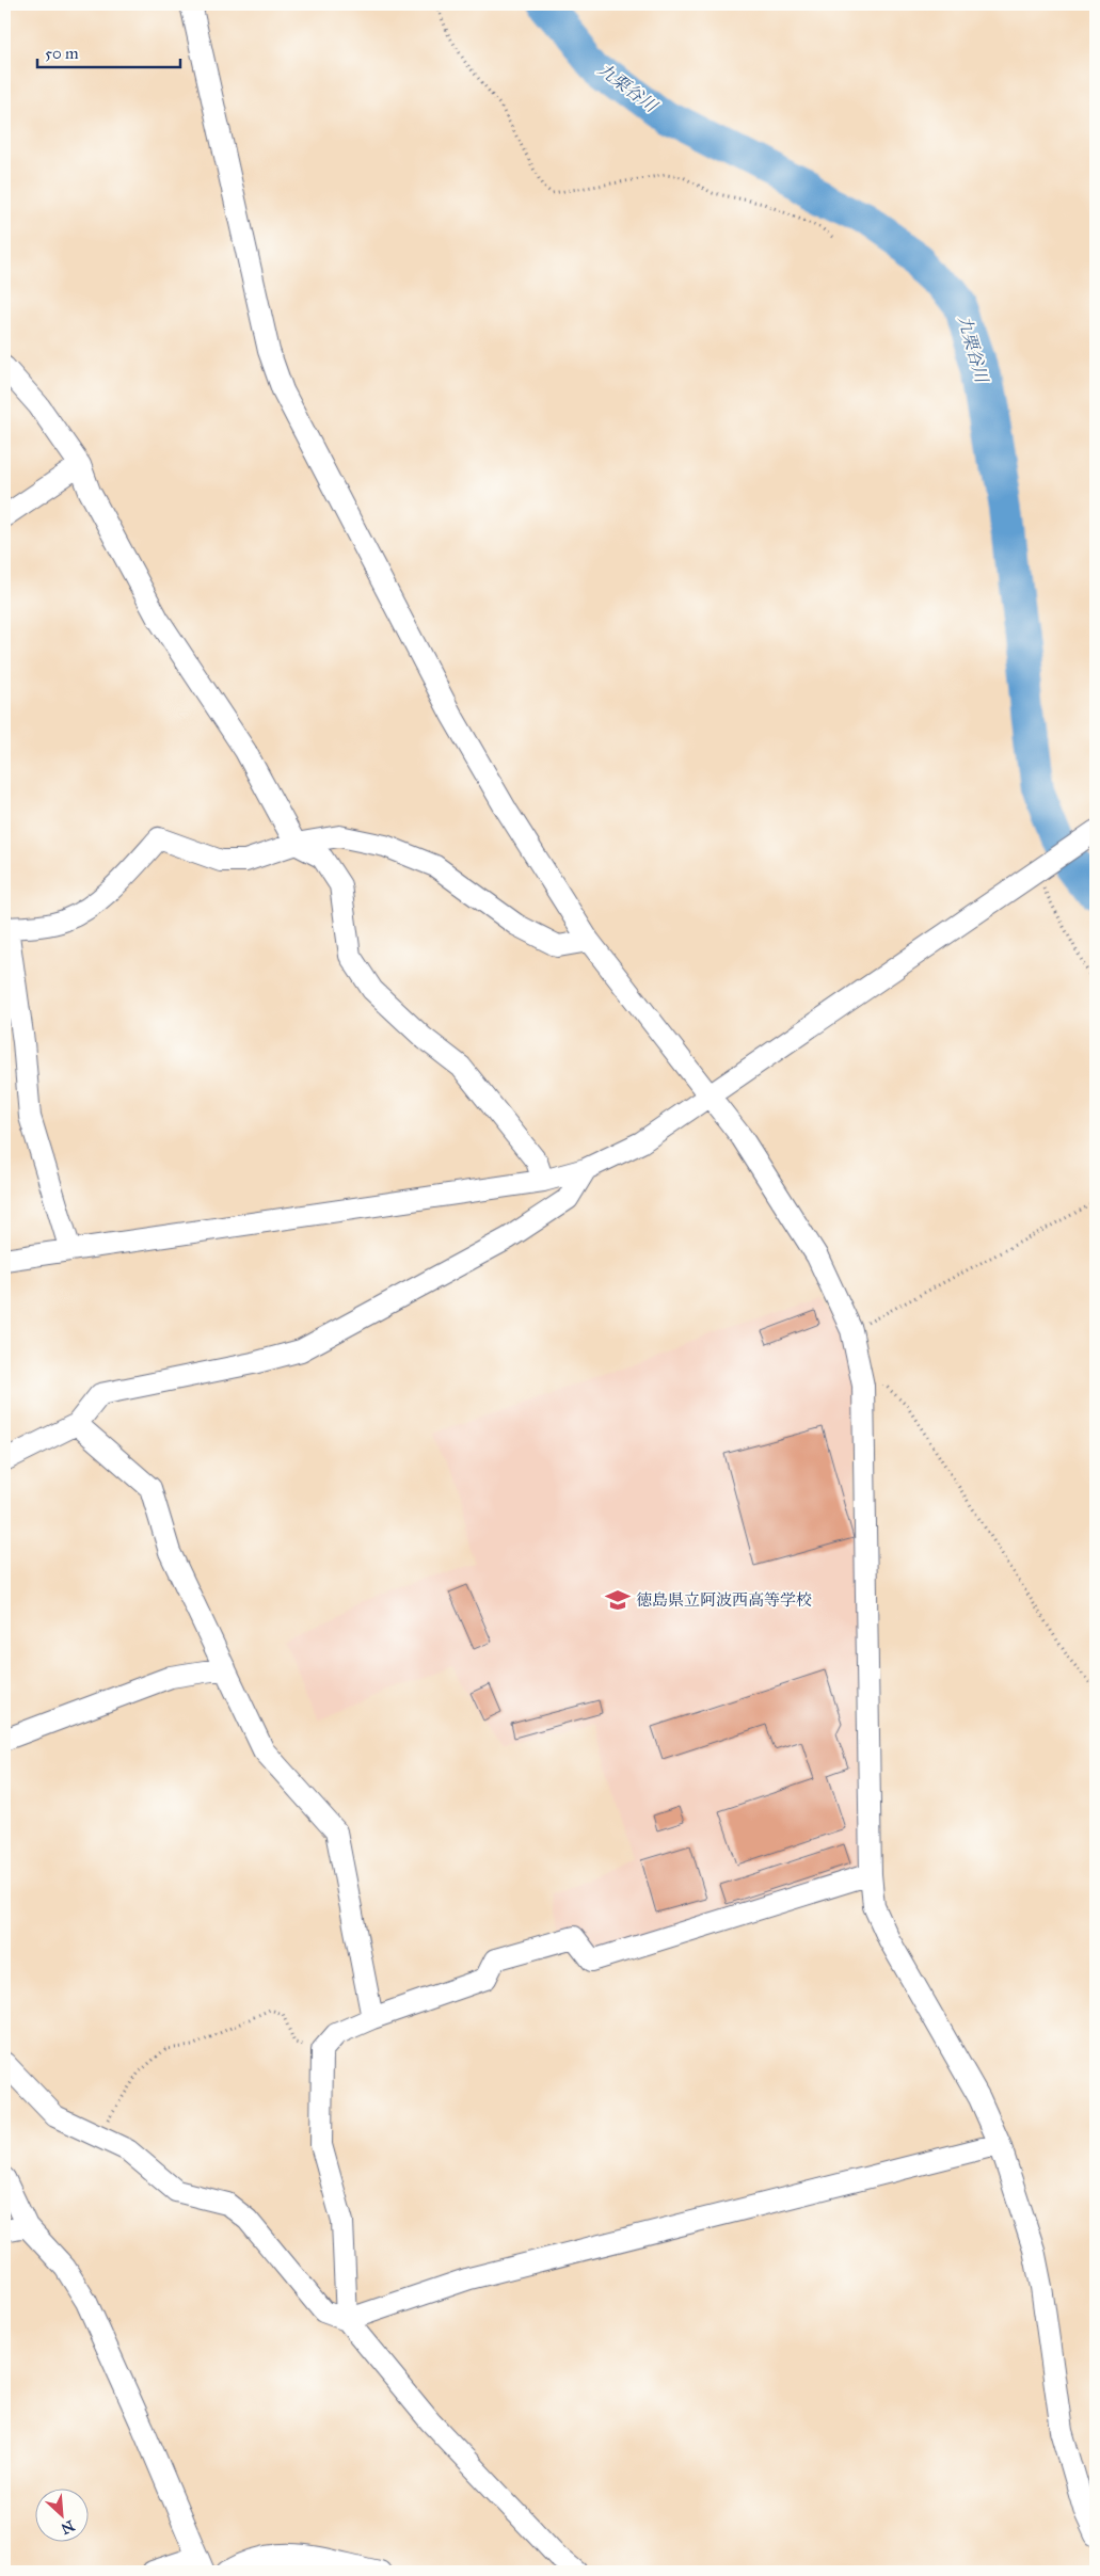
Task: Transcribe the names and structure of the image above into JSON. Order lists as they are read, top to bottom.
{
  "water": ["九栗谷川"],
  "places": {
    "school or university": ["徳島県立阿波西高等学校"]
  },
  "scale_bar": "50 m",
  "north": "bottom right"
}
